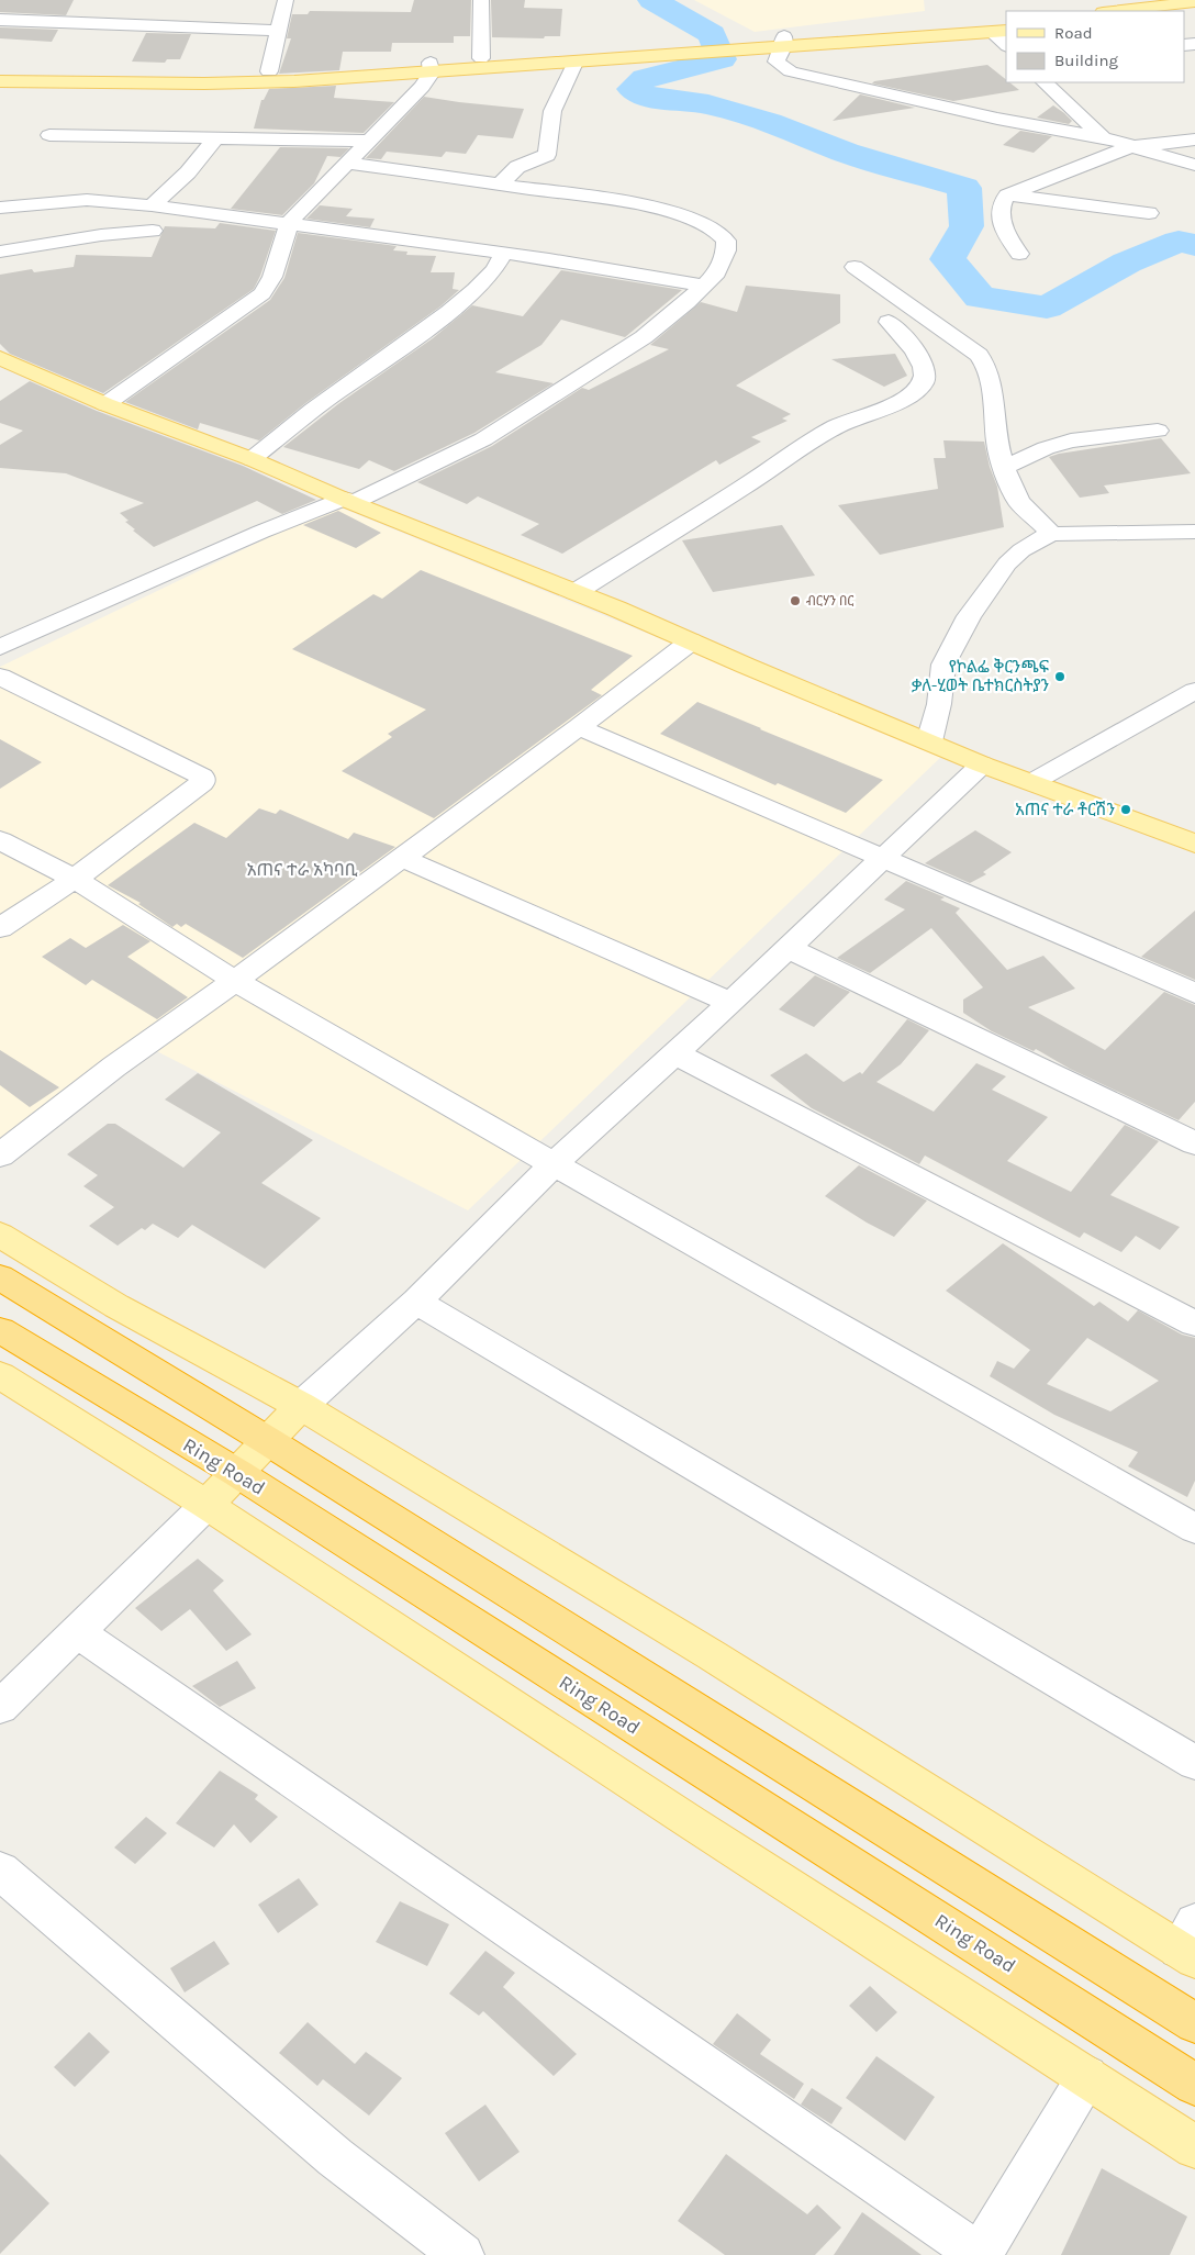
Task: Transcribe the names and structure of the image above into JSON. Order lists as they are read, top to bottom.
{
  "streets": {
    "highway": ["Ring Road"]
  },
  "districts": ["አጠና ተራ አካባቢ"],
  "places": ["ብርሃን በር", "የኮልፌ ቅርንጫፍ ቃለ-ሂወት ቤተክርስትያን", "አጠና ተራ ቶርሽን"],
  "legend": ["Road", "Building"]
}
